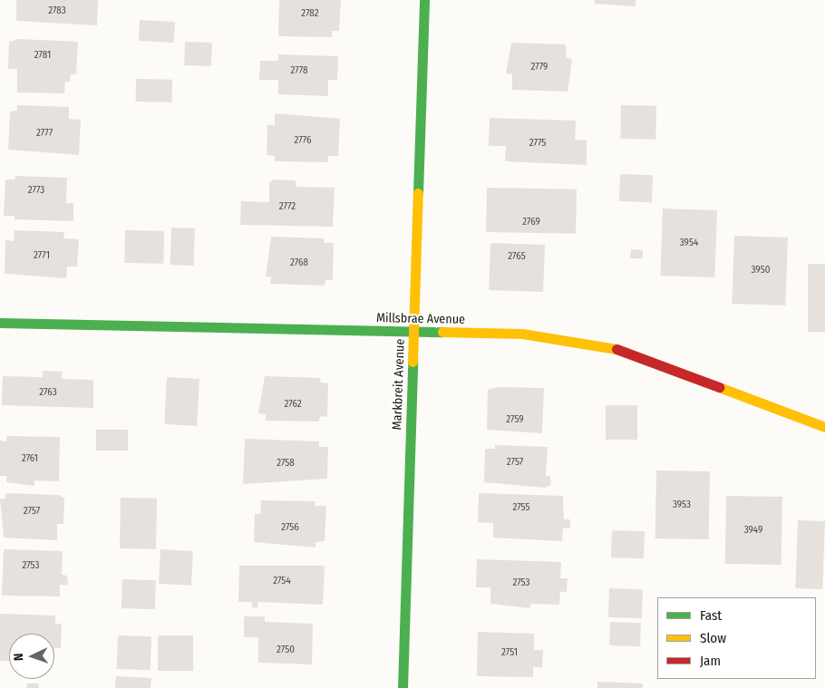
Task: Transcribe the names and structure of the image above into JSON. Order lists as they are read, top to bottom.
{
  "streets": {
    "street": ["Millsbrae Avenue", "Markbreit Avenue"]
  },
  "crossings": [
    ["Millsbrae Avenue", "Markbreit Avenue"]
  ],
  "house_numbers": [
    "2783",
    "2782",
    "2781",
    "2779",
    "2778",
    "2777",
    "2776",
    "2775",
    "2773",
    "2772",
    "2769",
    "3954",
    "2771",
    "2765",
    "2768",
    "3950",
    "2763",
    "2762",
    "2759",
    "2761",
    "2757",
    "2758",
    "3953",
    "2755",
    "2757",
    "2756",
    "3949",
    "2753",
    "2754",
    "2753",
    "2750",
    "2751"
  ],
  "legend": ["Fast", "Slow", "Jam"],
  "north": "left"
}
